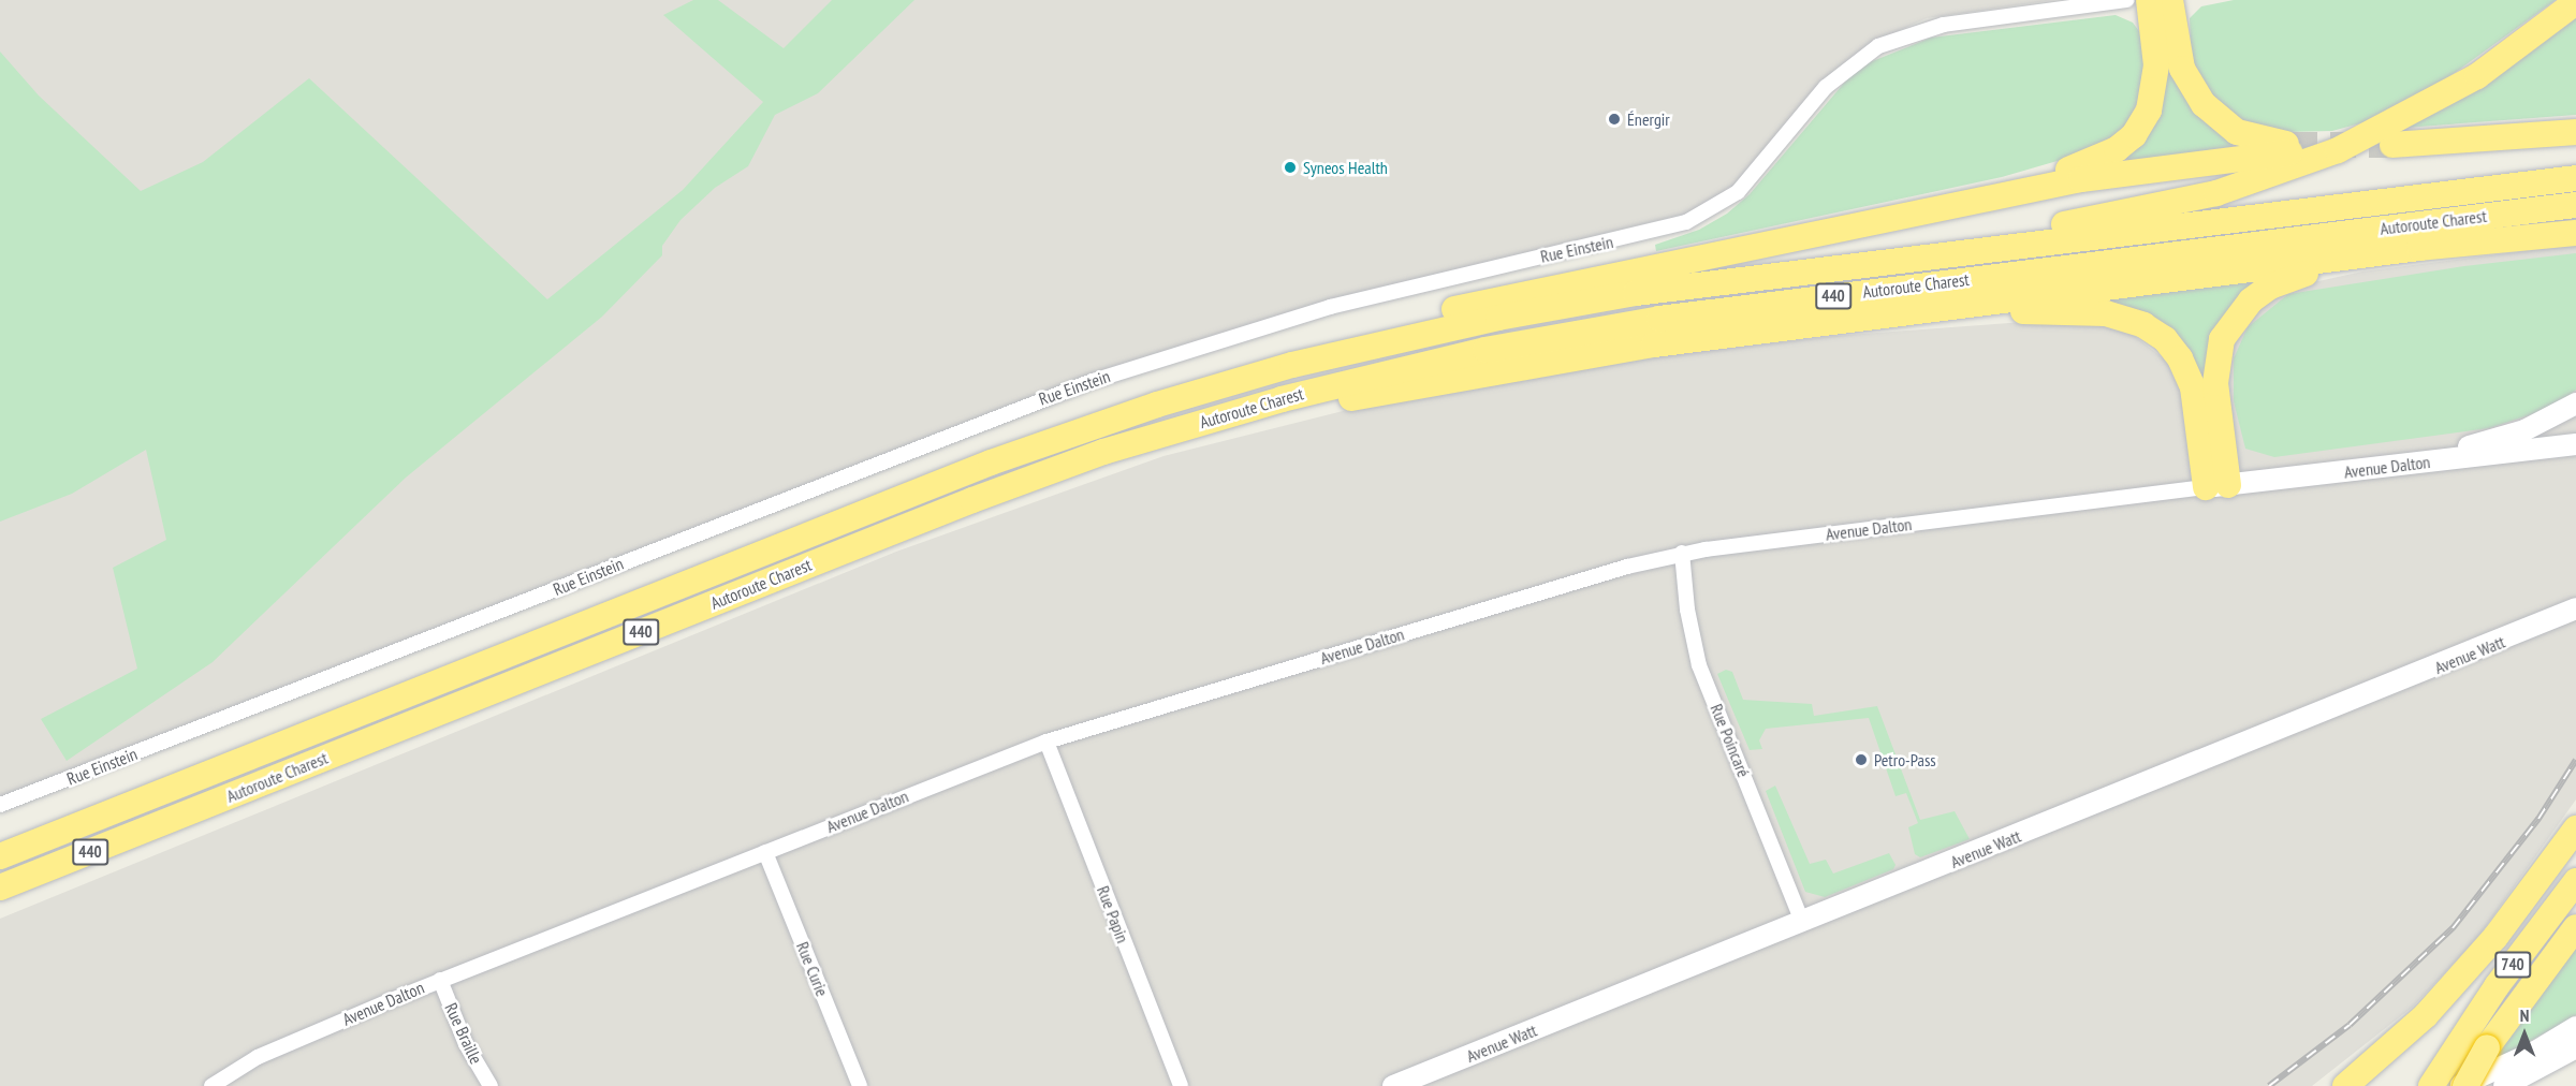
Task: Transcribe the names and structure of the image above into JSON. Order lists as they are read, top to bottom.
{
  "streets": {
    "highway": ["Autoroute Charest", "440", "740"],
    "street": [
      "Rue Einstein",
      "Avenue Dalton",
      "Avenue Watt",
      "Rue Poincaré",
      "Rue Papin",
      "Rue Curie",
      "Rue Braille"
    ]
  },
  "crossings": [
    ["Avenue Dalton", "Rue Poincaré"],
    ["Avenue Dalton", "Rue Papin"],
    ["Avenue Dalton", "Rue Curie"],
    ["Avenue Dalton", "Rue Braille"],
    ["Avenue Watt", "Rue Poincaré"]
  ],
  "places": ["Énergir", "Syneos Health", "Petro-Pass"],
  "north": "top"
}
